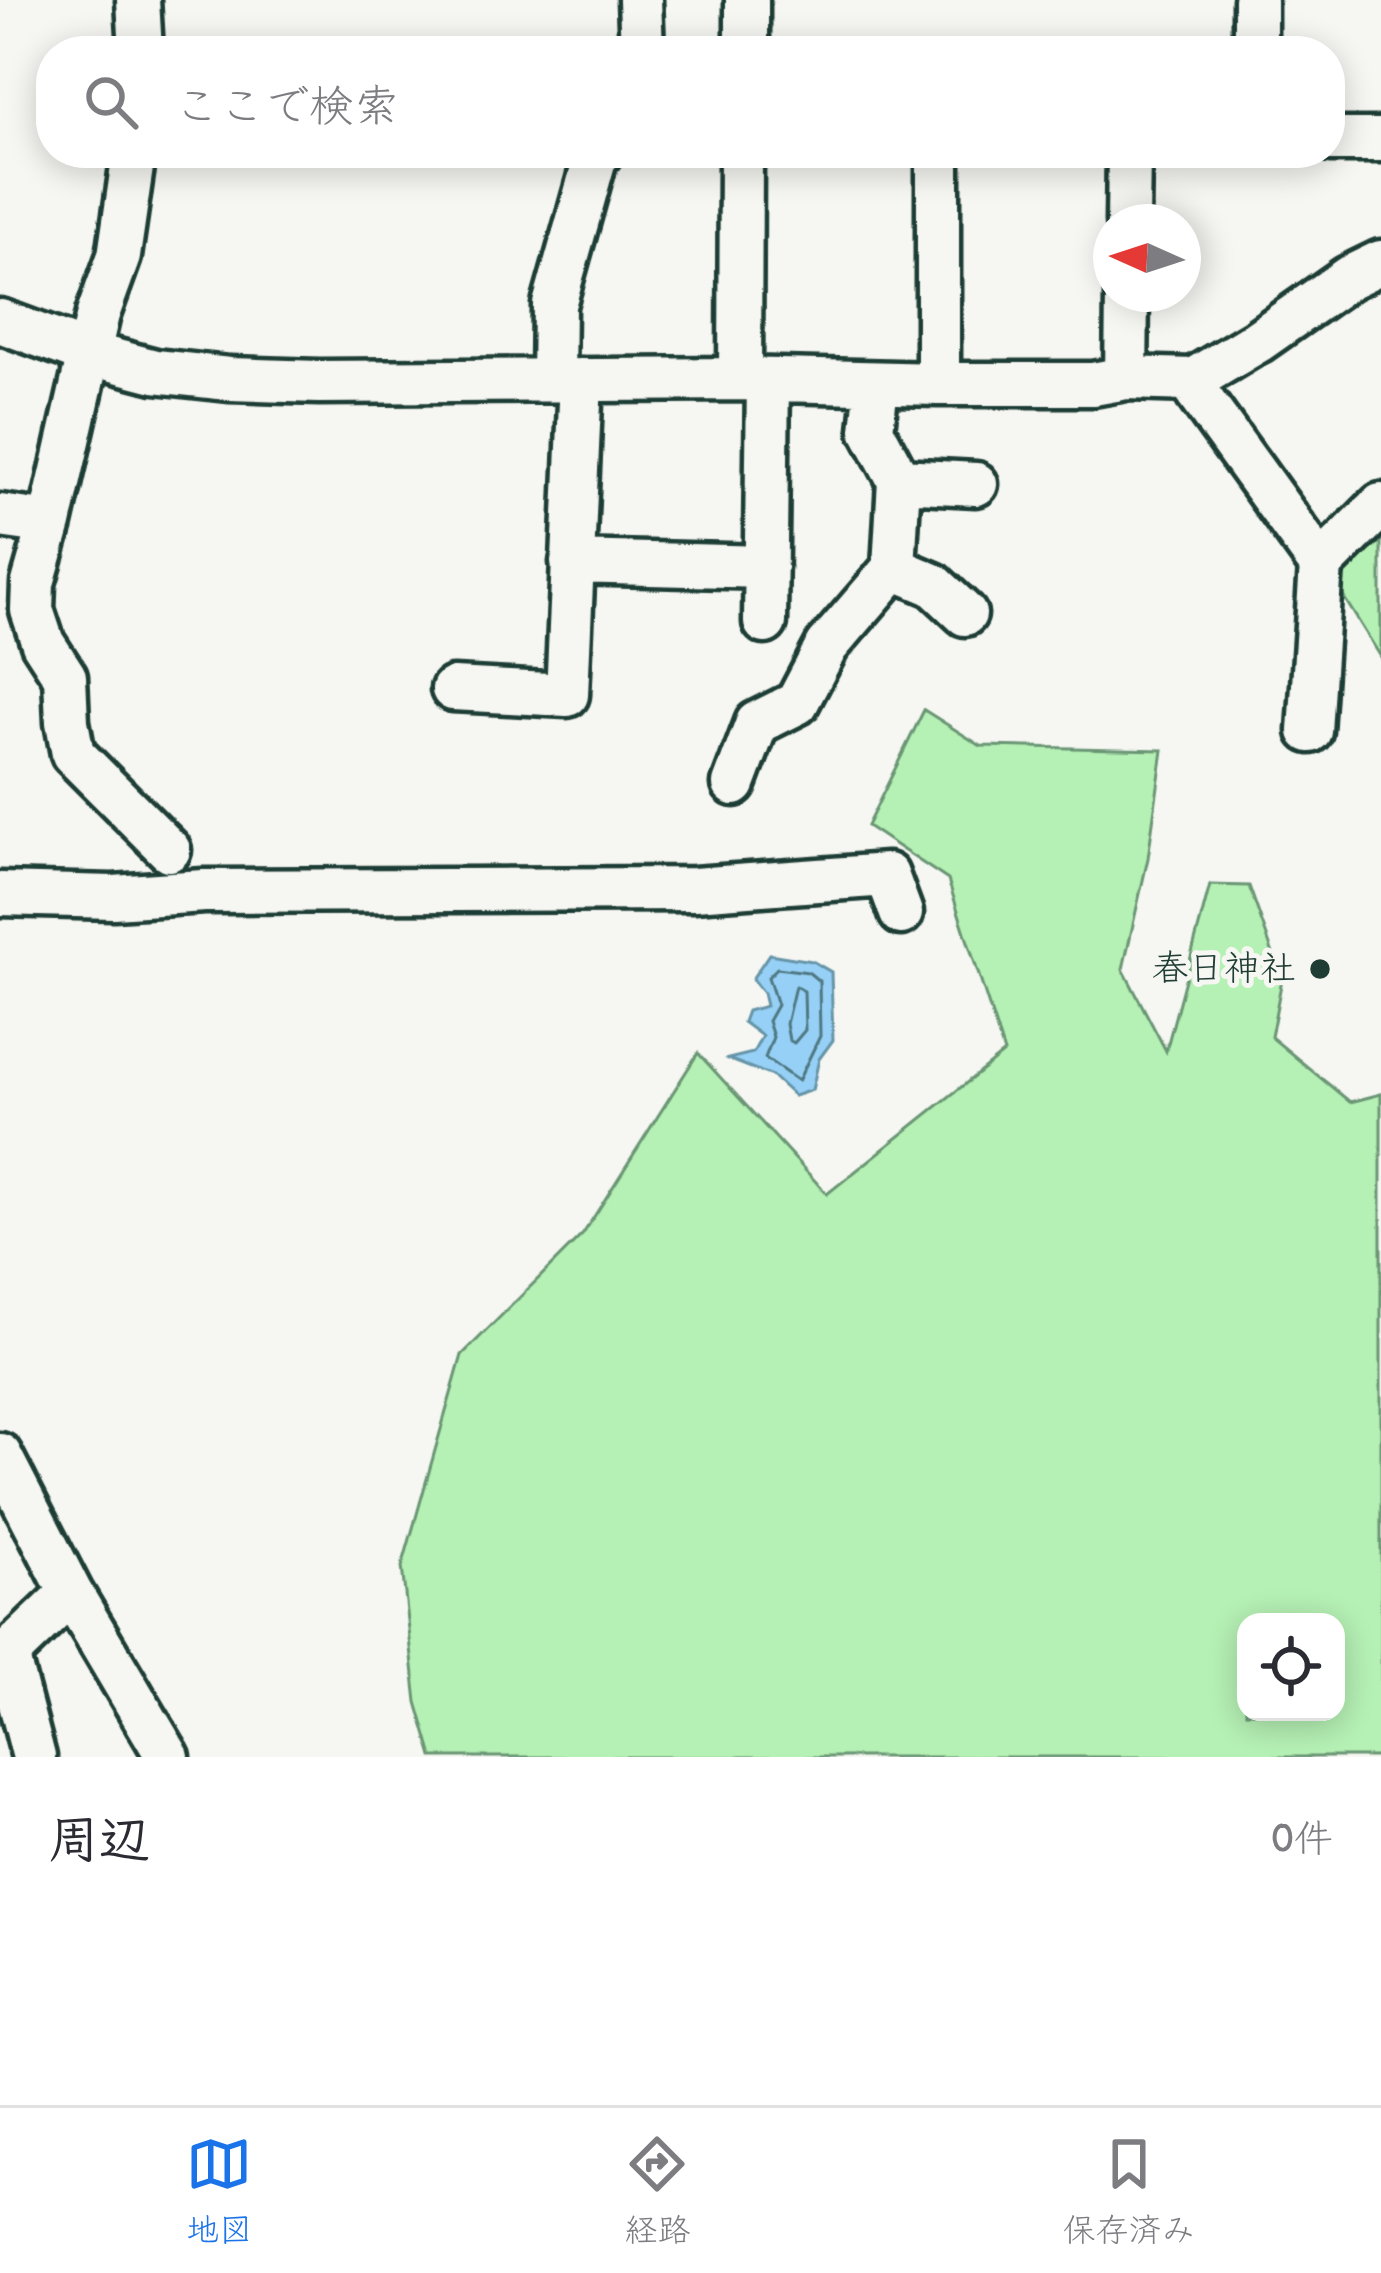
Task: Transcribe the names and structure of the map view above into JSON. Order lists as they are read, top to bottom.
{
  "places": ["春日神社"],
  "north": "left",
  "page": {
    "search": "ここで検索",
    "heading": ["周辺", "0件"],
    "nav": ["地図", "経路", "保存済み"]
  }
}
